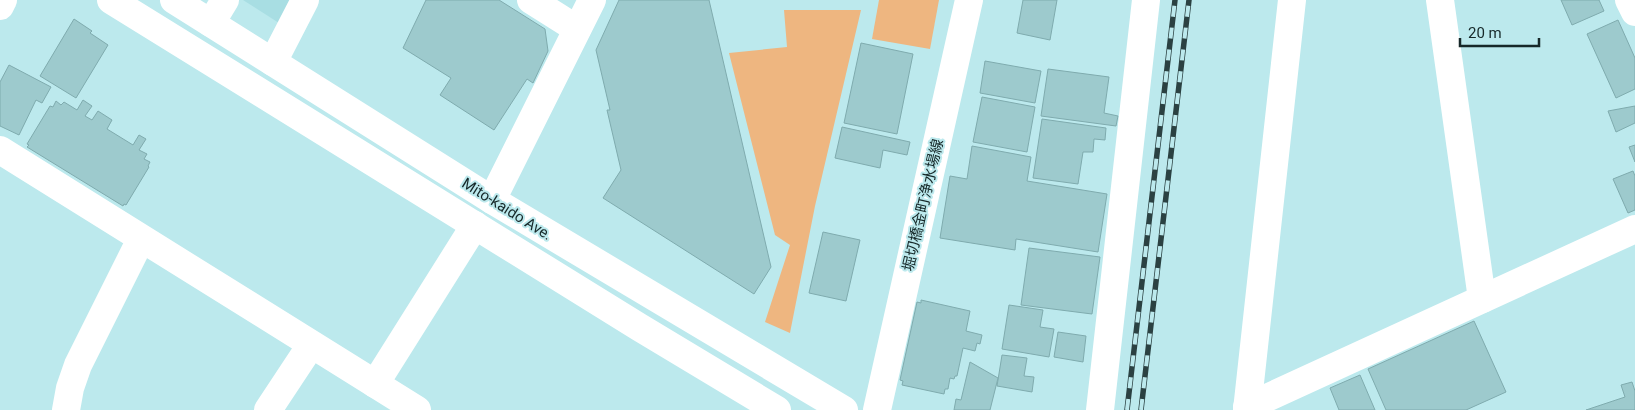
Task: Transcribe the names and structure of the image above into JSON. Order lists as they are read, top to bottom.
{
  "streets": {
    "main road": ["堀切橋金町浄水場線", "Mito-kaido Ave."]
  },
  "scale_bar": "20 m"
}
